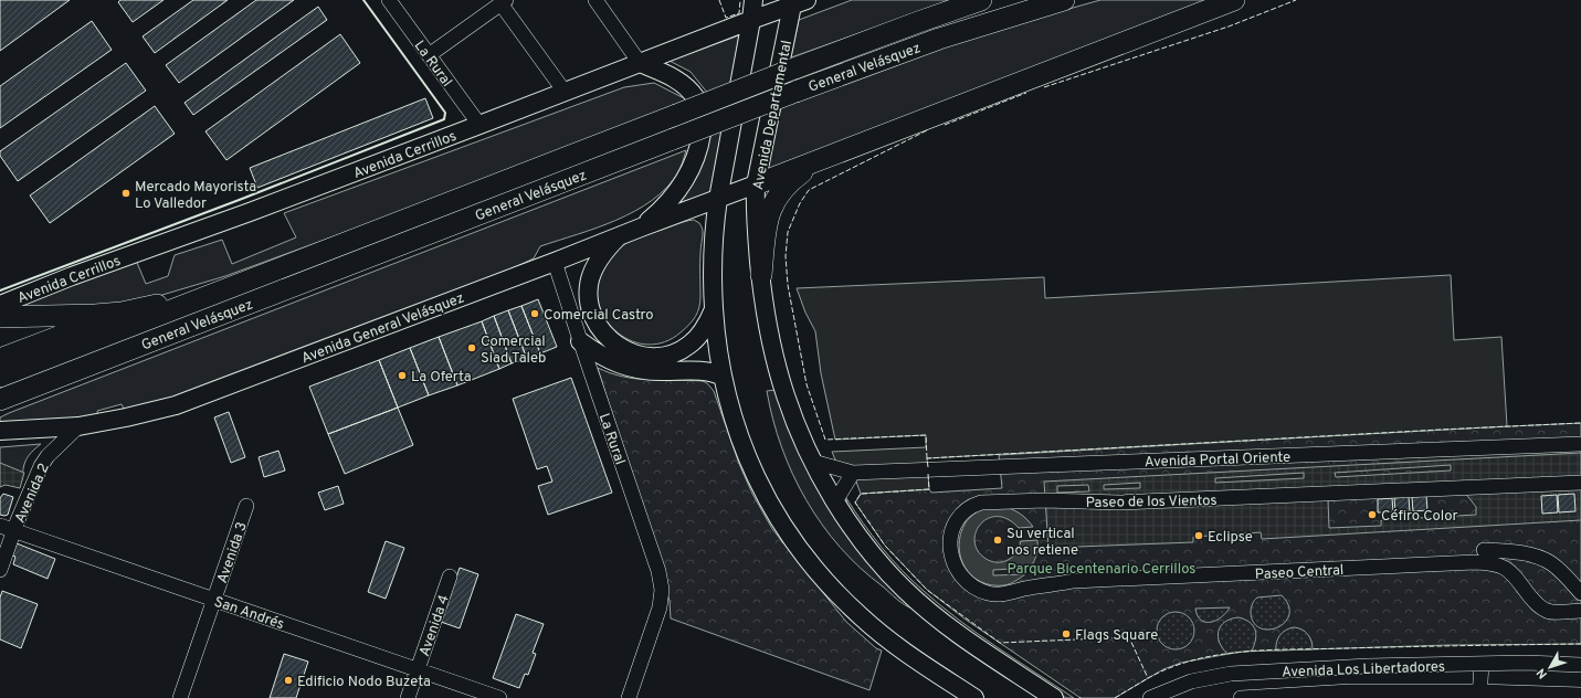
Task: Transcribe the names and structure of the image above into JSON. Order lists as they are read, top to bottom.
{
  "streets": {
    "highway": ["General Velásquez"],
    "main road": ["Avenida Departamental", "Avenida Cerrillos", "Avenida General Velásquez"],
    "street": [
      "La Rural",
      "Avenida Portal Oriente",
      "Avenida 2",
      "Paseo de los Vientos",
      "Avenida 3",
      "Paseo Central",
      "San Andrés",
      "Avenida 4",
      "Avenida Los Libertadores"
    ]
  },
  "crossings": [
    ["La Rural", "Avenida Cerrillos"],
    ["La Rural", "Avenida General Velásquez"],
    ["Avenida Departamental", "Avenida Cerrillos"],
    ["Avenida Departamental", "Avenida General Velásquez"],
    ["Avenida Departamental", "Avenida Portal Oriente"],
    ["Avenida General Velásquez", "Avenida 2"],
    ["Avenida 2", "San Andrés"],
    ["Paseo de los Vientos", "Paseo Central"],
    ["Avenida 3", "San Andrés"],
    ["San Andrés", "Avenida 4"]
  ],
  "parks": ["Parque Bicentenario Cerrillos"],
  "places": [
    "Mercado Mayorista Lo Valledor",
    "Comercial Castro",
    "Comercial Siad Taleb",
    "La Oferta",
    "Céfiro Color",
    "Eclipse",
    "Su vertical nos retiene",
    "Flags Square",
    "Edificio Nodo Buzeta"
  ],
  "north": "bottom left"
}
